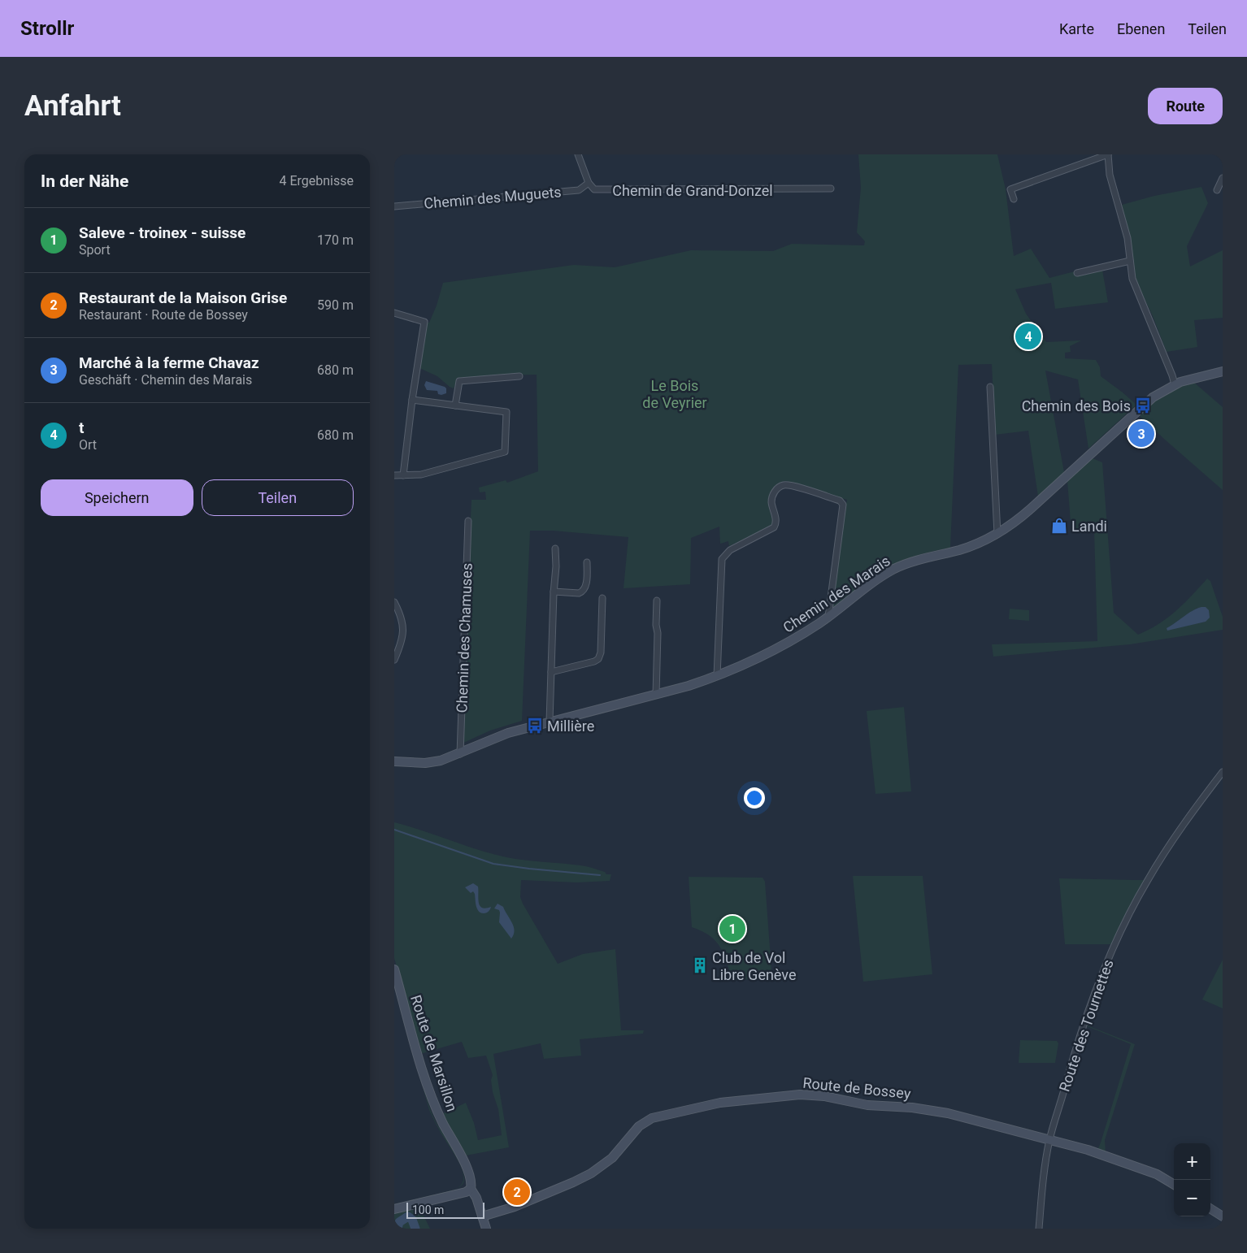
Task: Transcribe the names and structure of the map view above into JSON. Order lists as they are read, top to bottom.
{
  "streets": {
    "street": [
      "Chemin de Grand-Donzel",
      "Chemin des Muguets",
      "Chemin des Marais",
      "Chemin des Chamuses",
      "Route des Tournettes",
      "Route de Marsillon",
      "Route de Bossey"
    ]
  },
  "crossings": [
    ["Chemin de Grand-Donzel", "Chemin des Muguets"],
    ["Chemin des Marais", "Chemin des Chamuses"],
    ["Route des Tournettes", "Route de Bossey"],
    ["Route de Marsillon", "Route de Bossey"]
  ],
  "parks": ["Le Bois de Veyrier"],
  "places": {
    "bus stop": ["Chemin des Bois", "Millière"],
    "shop": ["Landi"],
    "building": ["Club de Vol Libre Genève"]
  },
  "scale_bar": "100 m",
  "page": {
    "header": "Strollr",
    "nav": ["Karte", "Ebenen", "Teilen"],
    "buttons": [
      "Route",
      ["Speichern", "Teilen"]
    ],
    "title": "Anfahrt",
    "heading": ["In der Nähe", "4 Ergebnisse"],
    "list": [
      {
        "mark": "1",
        "name": "Saleve - troinex - suisse",
        "note": "Sport",
        "value": "170 m"
      },
      {
        "mark": "2",
        "name": "Restaurant de la Maison Grise",
        "note": "Restaurant · Route de Bossey",
        "value": "590 m"
      },
      {
        "mark": "3",
        "name": "Marché à la ferme Chavaz",
        "note": "Geschäft · Chemin des Marais",
        "value": "680 m"
      },
      {
        "mark": "4",
        "name": "t",
        "note": "Ort",
        "value": "680 m"
      }
    ],
    "pins": [
      "4",
      "3",
      "1",
      "2"
    ],
    "map_buttons": ["+", "−"],
    "scale": "100 m"
  }
}
